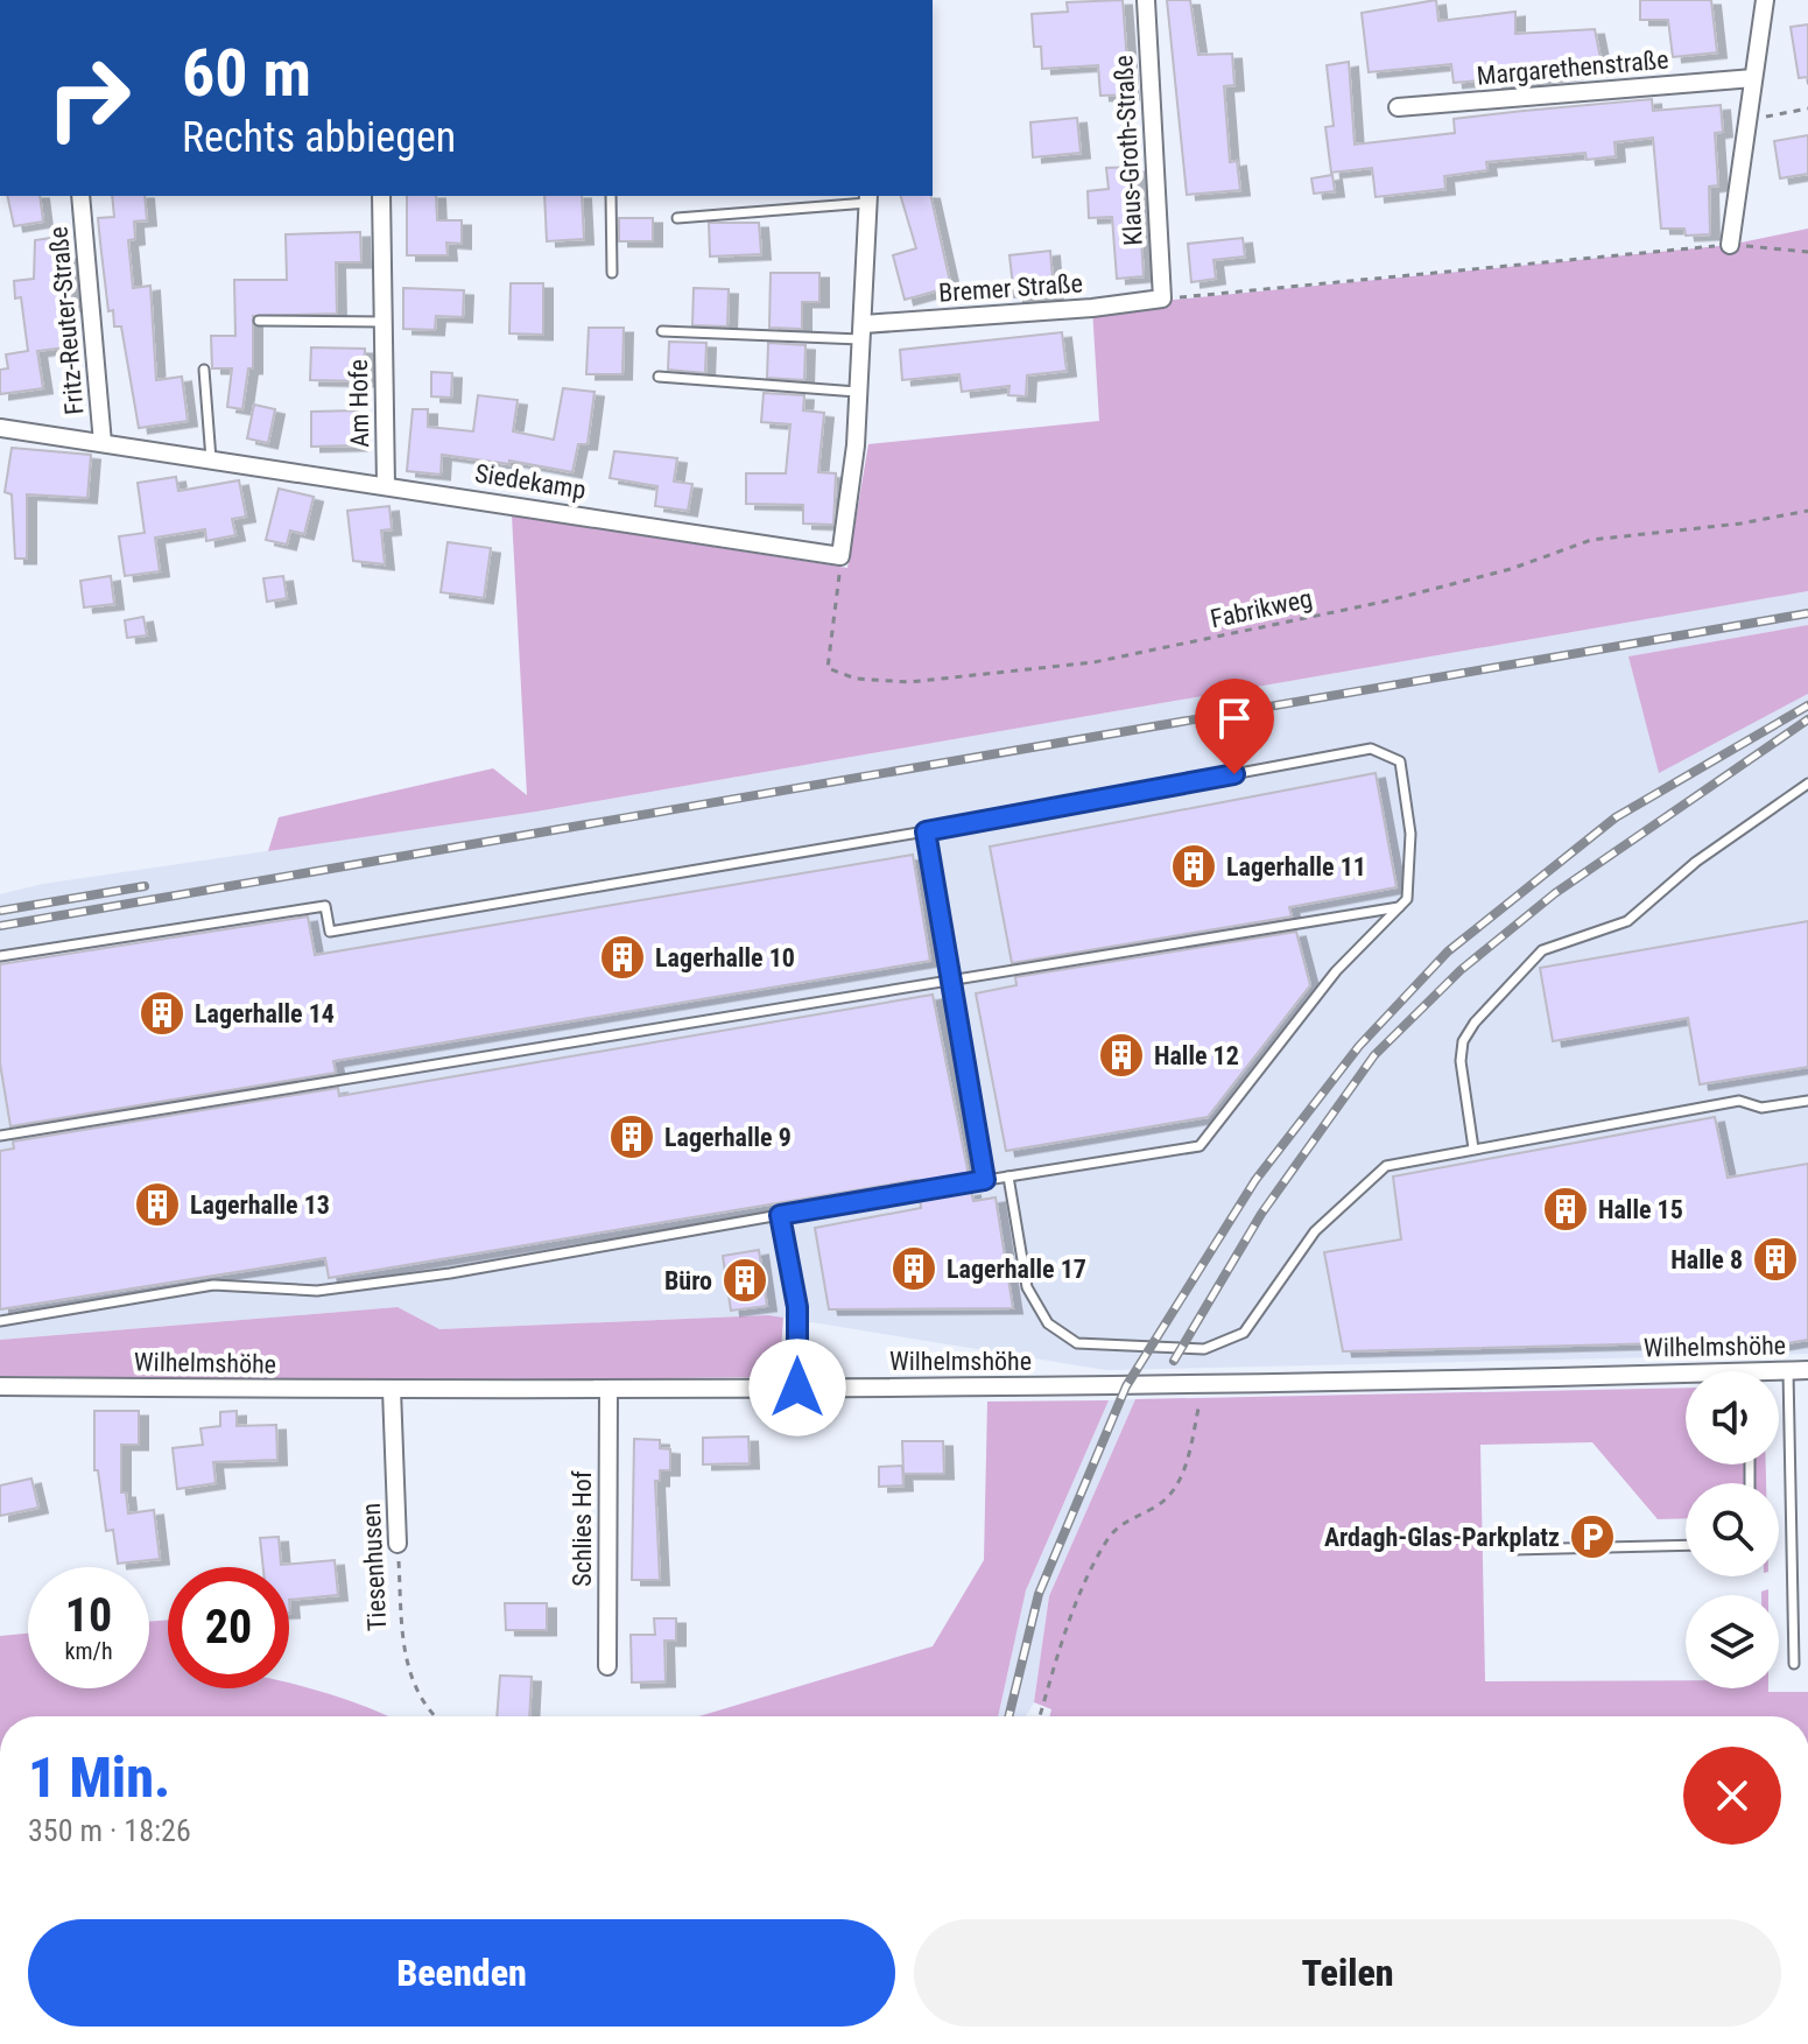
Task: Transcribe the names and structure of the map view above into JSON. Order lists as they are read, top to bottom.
{
  "streets": {
    "street": [
      "Margarethenstraße",
      "Klaus-Groth-Straße",
      "Bremer Straße",
      "Fritz-Reuter-Straße",
      "Am Hofe",
      "Siedekamp",
      "Wilhelmshöhe",
      "Schlies Hof",
      "Tiesenhusen"
    ],
    "path": ["Fabrikweg"]
  },
  "crossings": [
    ["Klaus-Groth-Straße", "Bremer Straße"],
    ["Fritz-Reuter-Straße", "Siedekamp"],
    ["Am Hofe", "Siedekamp"],
    ["Siedekamp", "Fabrikweg"],
    ["Wilhelmshöhe", "Schlies Hof"],
    ["Wilhelmshöhe", "Tiesenhusen"]
  ],
  "places": {
    "building": [
      "Lagerhalle 11",
      "Lagerhalle 10",
      "Lagerhalle 14",
      "Halle 12",
      "Lagerhalle 9",
      "Lagerhalle 13",
      "Halle 15",
      "Halle 8",
      "Lagerhalle 17",
      "Büro"
    ],
    "parking": ["Ardagh-Glas-Parkplatz"]
  },
  "page": {
    "turn": ["60 m", "Rechts abbiegen"],
    "speed": "10 km/h",
    "limit": "20",
    "heading": ["1 Min.", "350 m · 18:26"],
    "buttons": ["Beenden", "Teilen"]
  }
}
